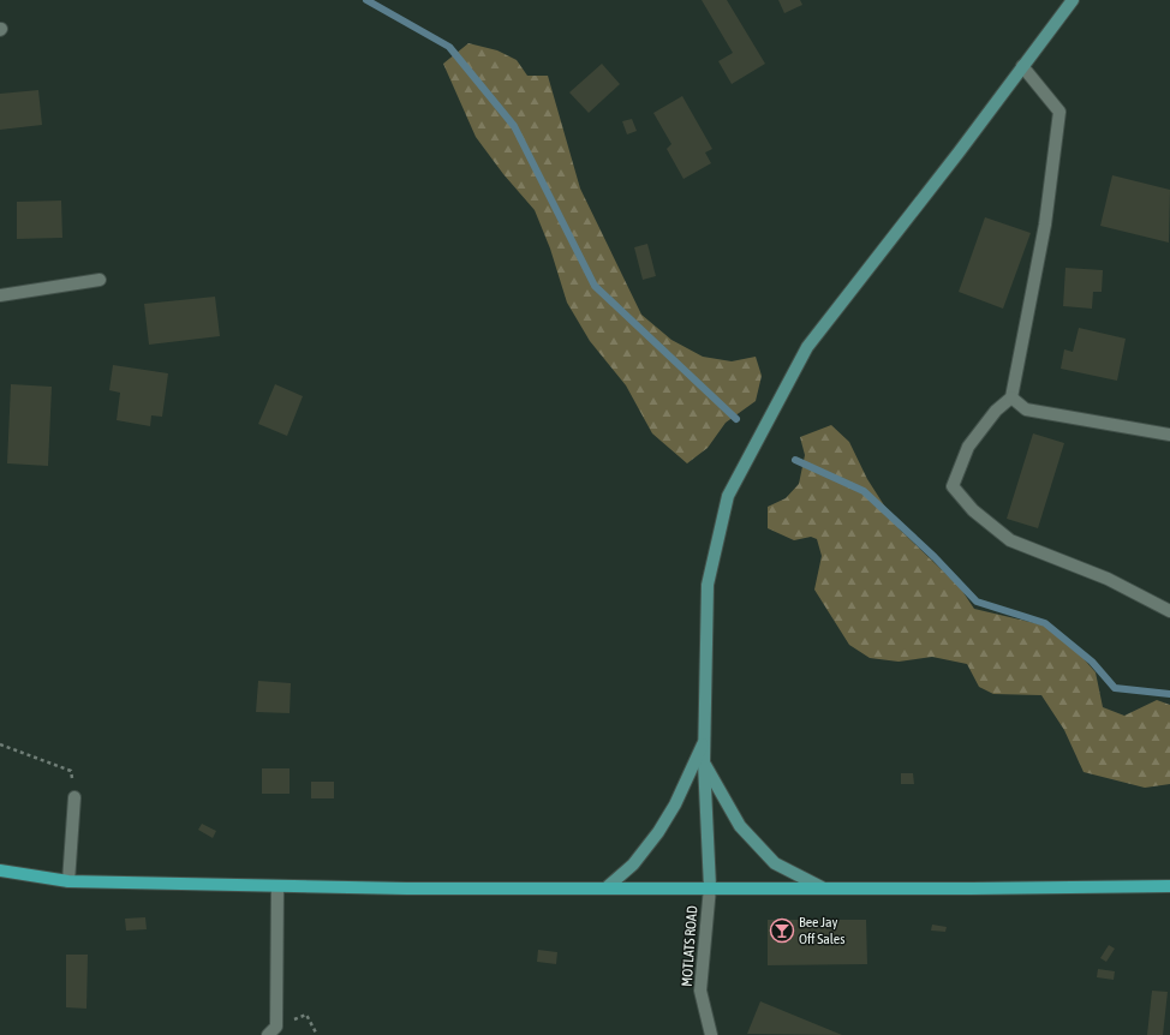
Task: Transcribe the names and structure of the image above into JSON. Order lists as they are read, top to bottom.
{
  "streets": {
    "street": ["MOTLATS ROAD"]
  },
  "places": {
    "bar": ["Bee Jay Off Sales"]
  }
}
